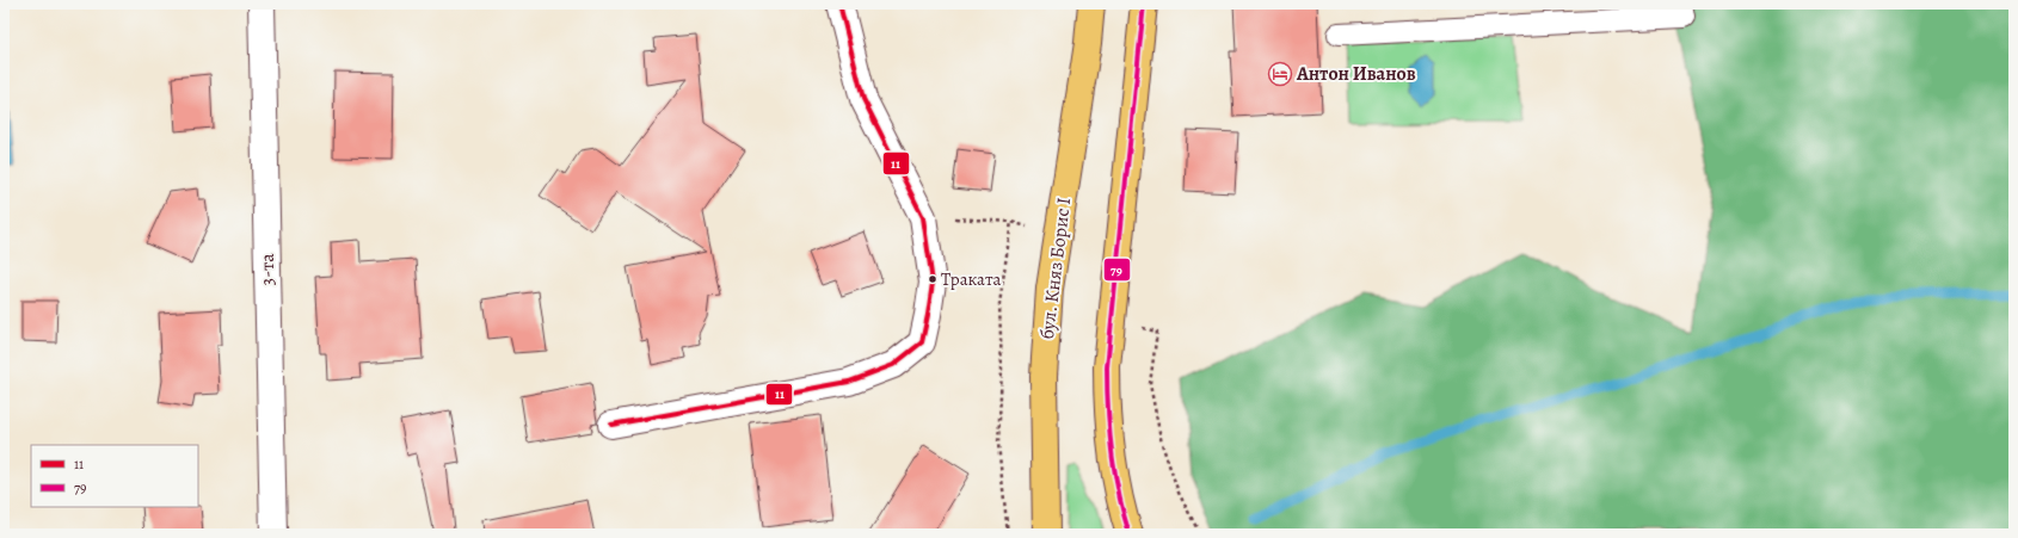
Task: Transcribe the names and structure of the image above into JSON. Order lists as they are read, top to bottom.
{
  "streets": {
    "highway": ["бул. Княз Борис I"],
    "street": ["3-та"]
  },
  "places": {
    "hotel": ["Антон Иванов"],
    "other": ["Траката"]
  },
  "lines": ["transit line 11", "transit line 79"],
  "legend": ["11", "79"]
}
